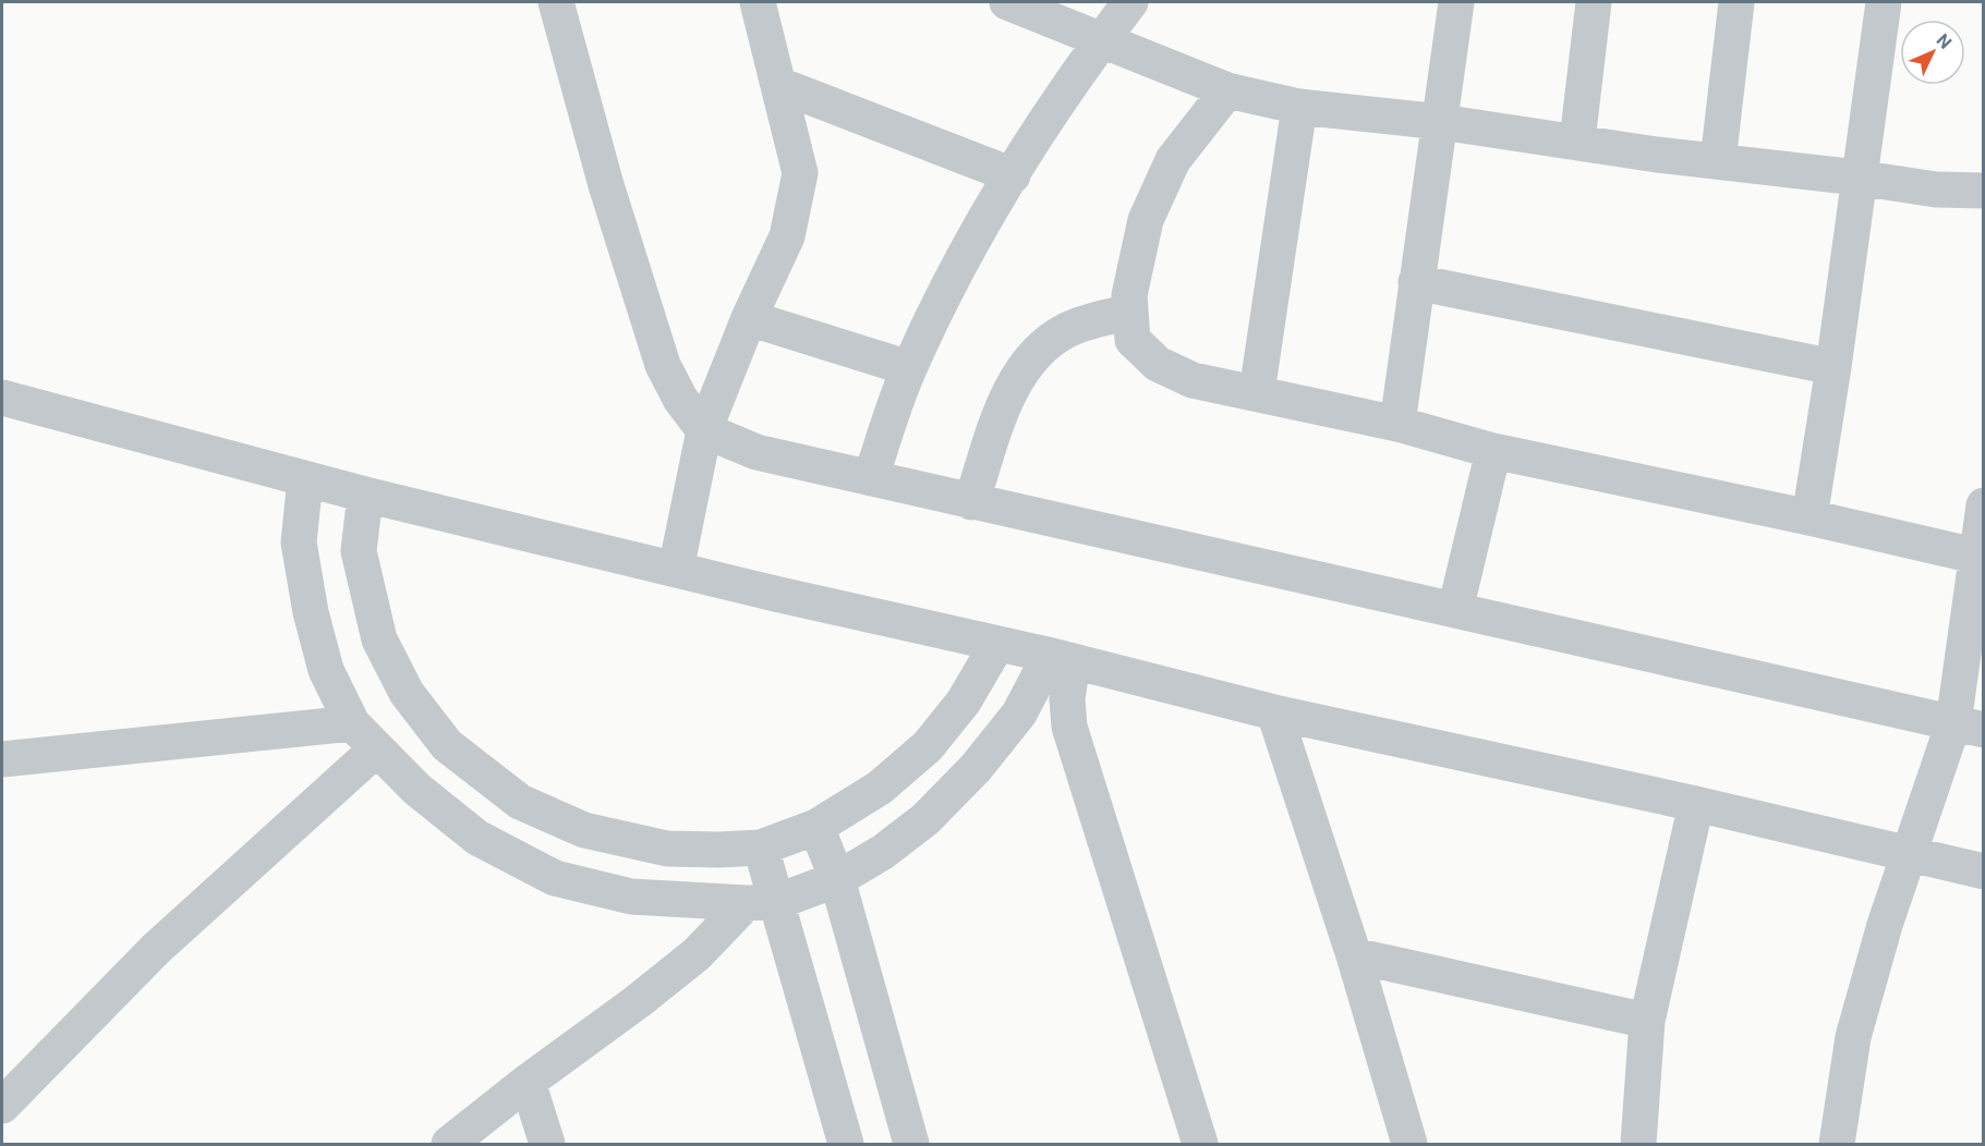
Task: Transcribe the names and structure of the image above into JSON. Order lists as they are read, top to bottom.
{
  "north": "top right"
}
